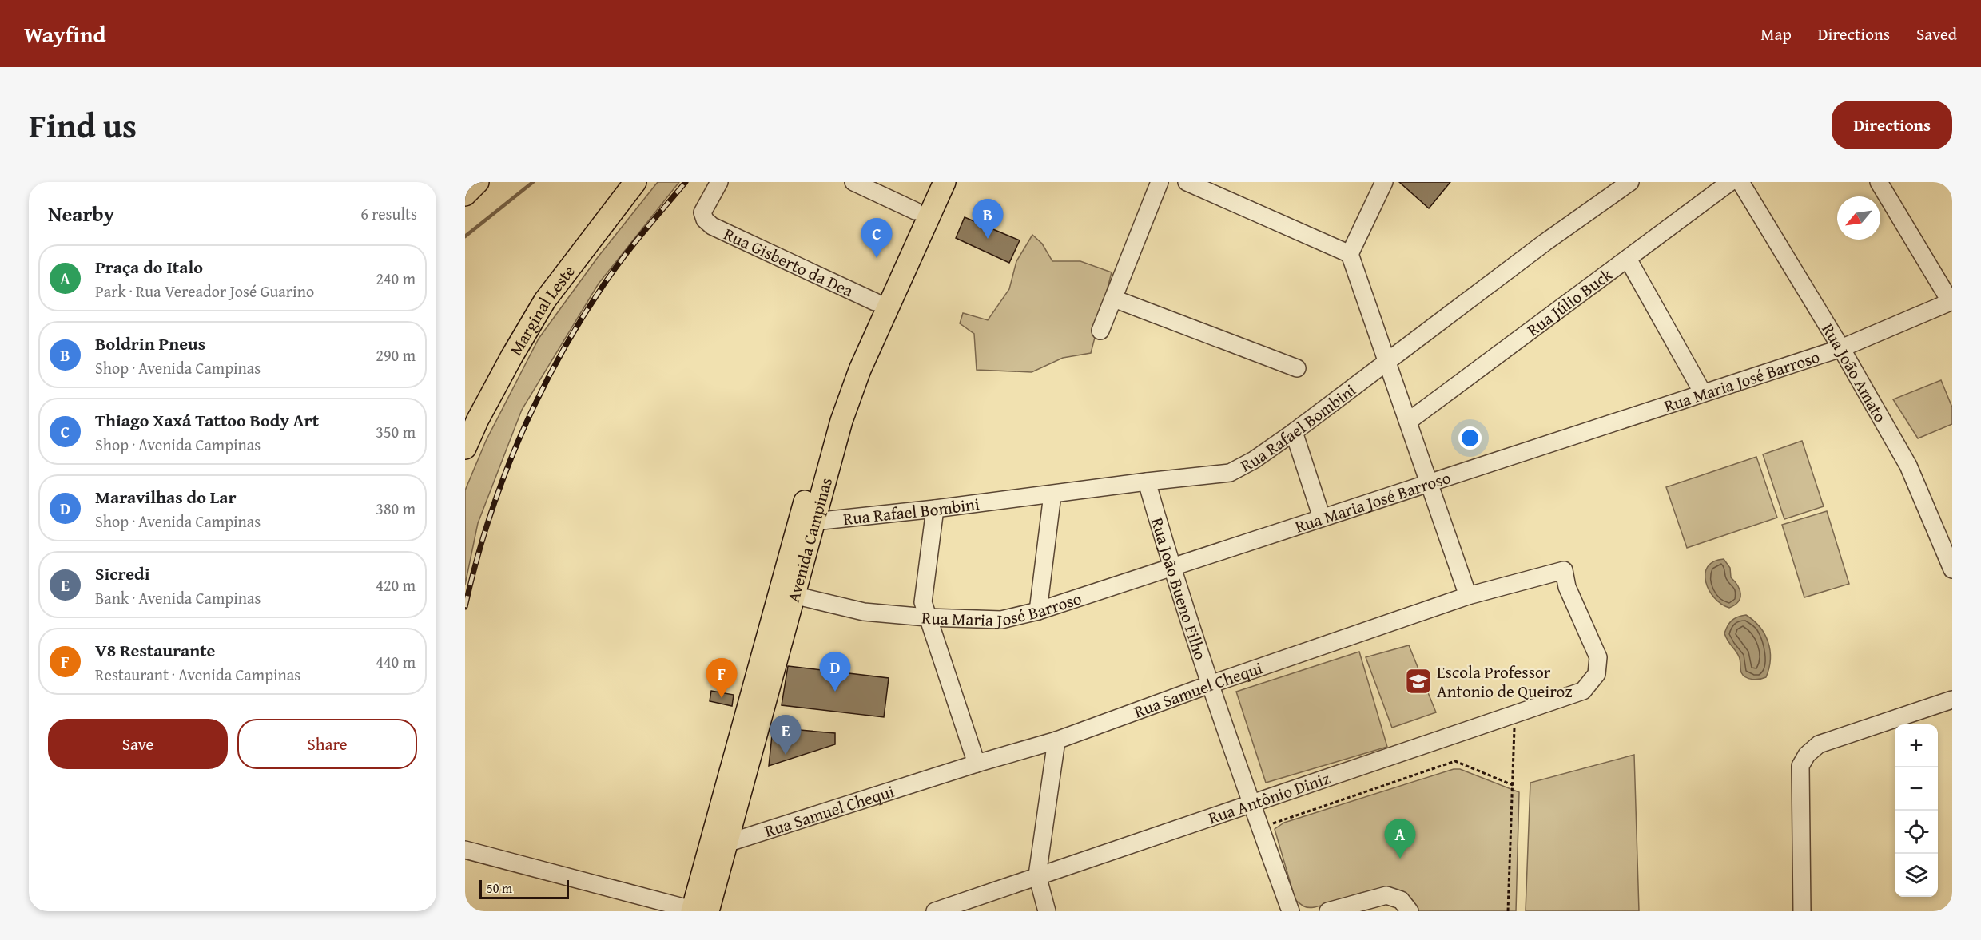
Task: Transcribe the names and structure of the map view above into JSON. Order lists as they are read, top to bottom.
{
  "streets": {
    "main road": ["Marginal Leste", "Avenida Campinas"],
    "street": [
      "Rua Gisberto da Dea",
      "Rua Júlio Buck",
      "Rua João Amato",
      "Rua Maria José Barroso",
      "Rua Rafael Bombini",
      "Rua João Bueno Filho",
      "Rua Samuel Chequi",
      "Rua Antônio Diniz"
    ]
  },
  "crossings": [
    ["Rua Gisberto da Dea", "Avenida Campinas"],
    ["Rua João Amato", "Rua Maria José Barroso"],
    ["Rua Maria José Barroso", "Avenida Campinas"],
    ["Rua Maria José Barroso", "Rua João Bueno Filho"],
    ["Rua Rafael Bombini", "Avenida Campinas"],
    ["Rua Rafael Bombini", "Rua João Bueno Filho"],
    ["Avenida Campinas", "Rua Samuel Chequi"],
    ["Rua João Bueno Filho", "Rua Samuel Chequi"],
    ["Rua João Bueno Filho", "Rua Antônio Diniz"],
    ["Rua Samuel Chequi", "Rua Antônio Diniz"]
  ],
  "places": {
    "school or university": ["Escola Professor Antonio de Queiroz"]
  },
  "scale_bar": "50 m",
  "north": "bottom left",
  "page": {
    "header": "Wayfind",
    "nav": ["Map", "Directions", "Saved"],
    "title": "Find us",
    "buttons": [
      "Directions",
      ["Save", "Share"]
    ],
    "heading": ["Nearby", "6 results"],
    "pins": [
      "B",
      "C",
      "D",
      "F",
      "E",
      "A"
    ],
    "list": [
      {
        "mark": "A",
        "name": "Praça do Italo",
        "note": "Park · Rua Vereador José Guarino",
        "value": "240 m"
      },
      {
        "mark": "B",
        "name": "Boldrin Pneus",
        "note": "Shop · Avenida Campinas",
        "value": "290 m"
      },
      {
        "mark": "C",
        "name": "Thiago Xaxá Tattoo Body Art",
        "note": "Shop · Avenida Campinas",
        "value": "350 m"
      },
      {
        "mark": "D",
        "name": "Maravilhas do Lar",
        "note": "Shop · Avenida Campinas",
        "value": "380 m"
      },
      {
        "mark": "E",
        "name": "Sicredi",
        "note": "Bank · Avenida Campinas",
        "value": "420 m"
      },
      {
        "mark": "F",
        "name": "V8 Restaurante",
        "note": "Restaurant · Avenida Campinas",
        "value": "440 m"
      }
    ],
    "map_buttons": ["+", "−"],
    "scale": "50 m"
  }
}
